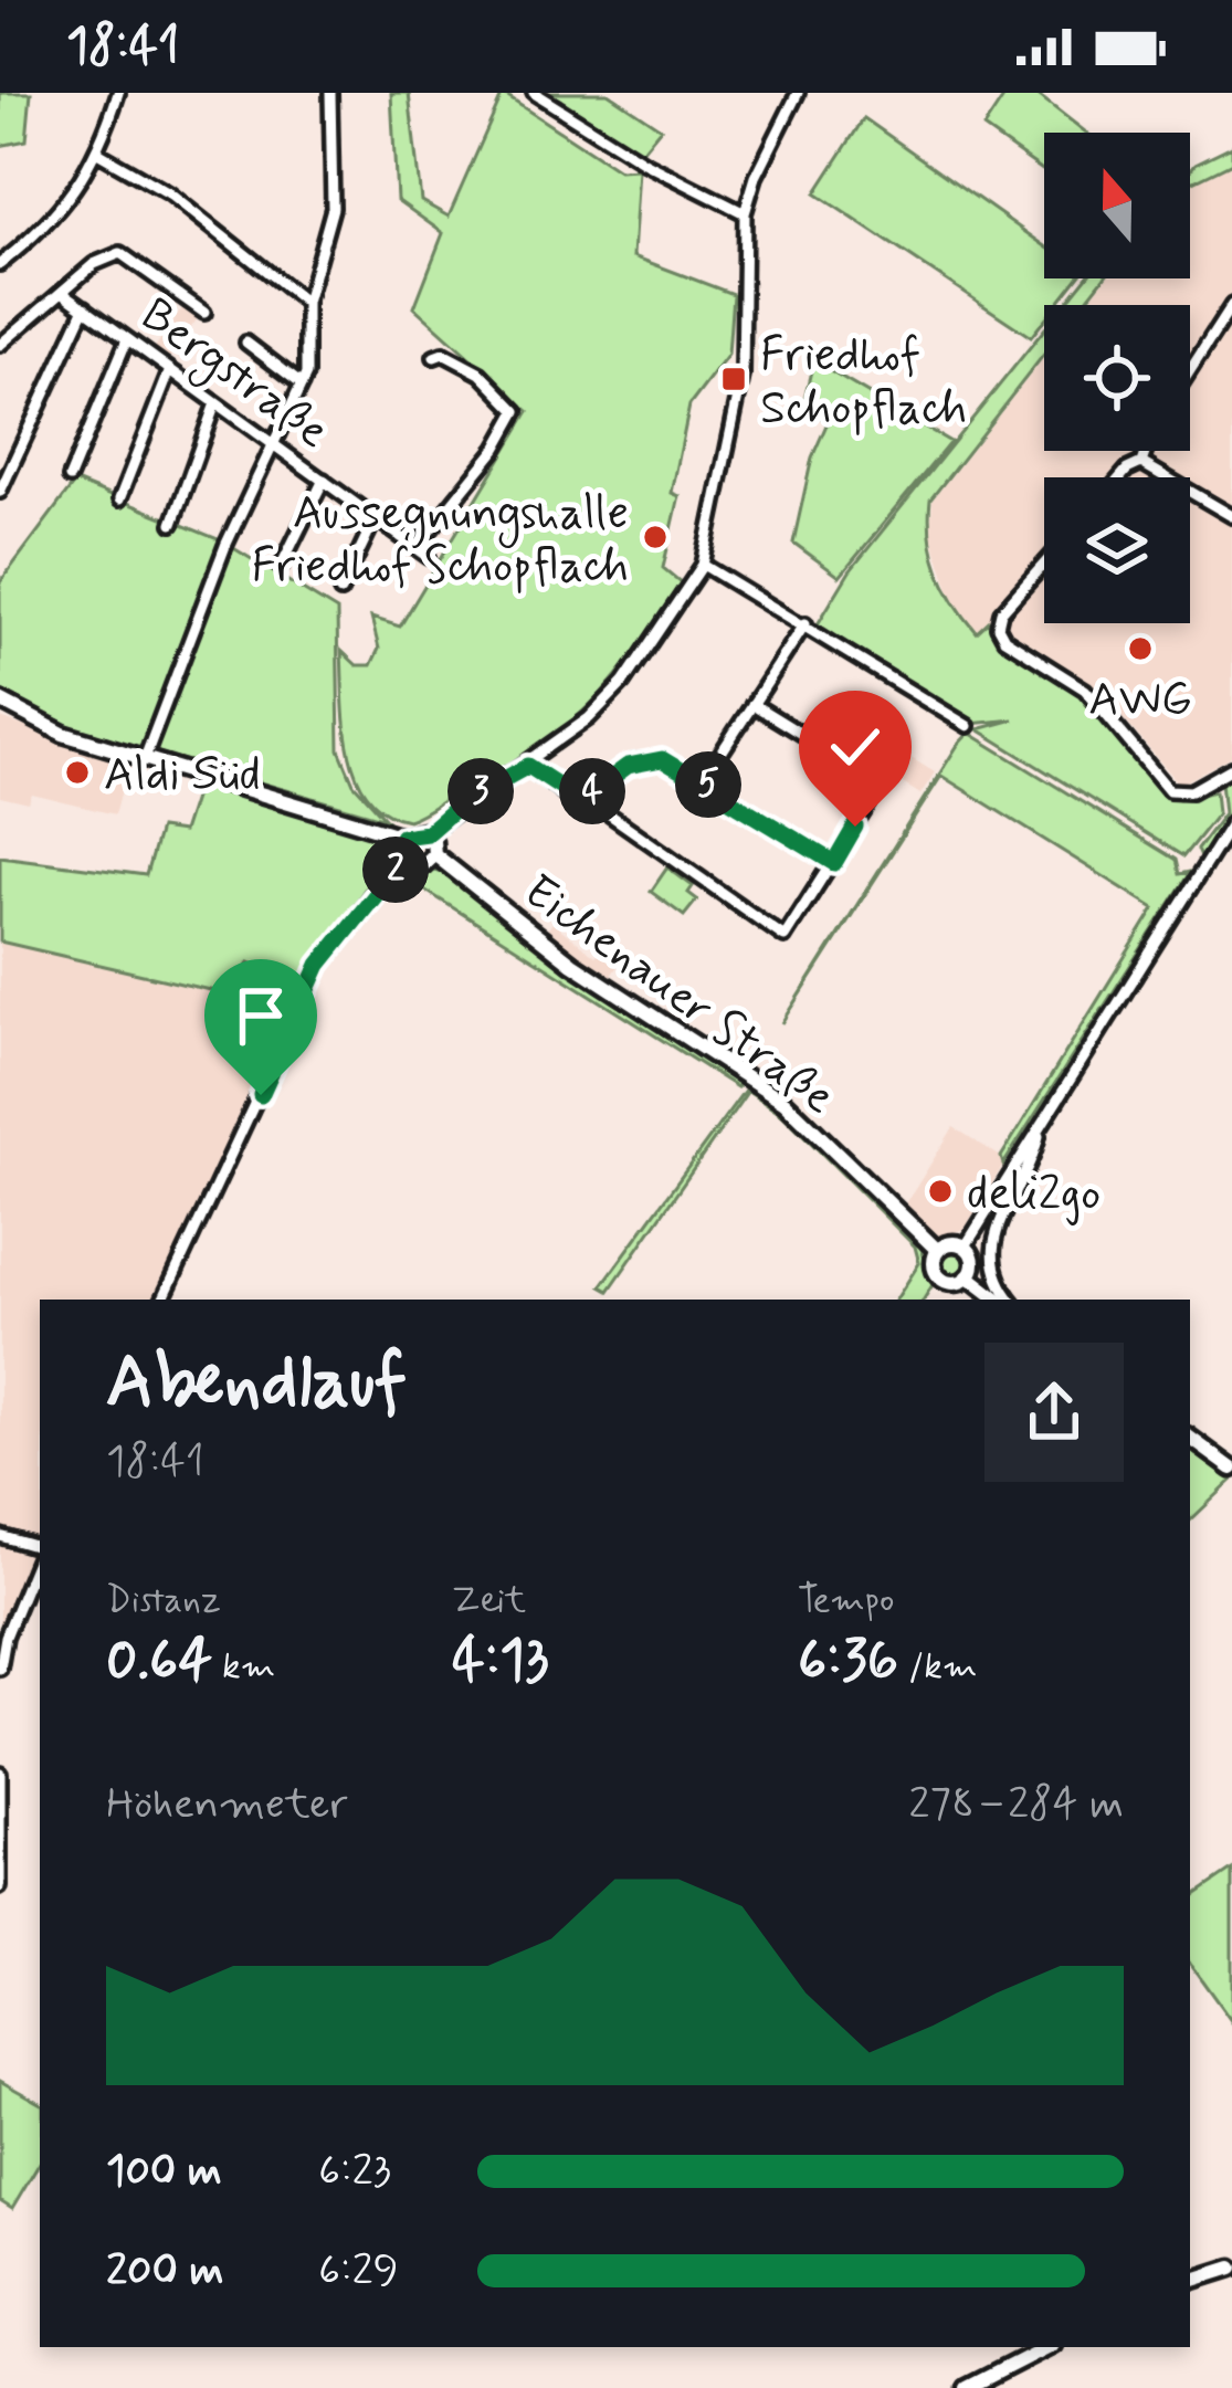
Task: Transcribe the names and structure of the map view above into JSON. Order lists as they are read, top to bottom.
{
  "streets": {
    "main road": ["Eichenauer Straße"],
    "street": ["Bergstraße"]
  },
  "places": {
    "transit": ["Friedhof Schopflach"],
    "other": [
      "Aussegnungshalle Friedhof Schopflach",
      "AWG",
      "Aldi Süd",
      "deli2go"
    ]
  },
  "north": "top",
  "page": {
    "status": "18:41",
    "pins": [
      "5",
      "3",
      "4",
      "2"
    ],
    "heading": ["Abendlauf", "18:41"],
    "stats": [
      ["Distanz", "0.64 km"],
      ["Zeit", "4:13"],
      ["Tempo", "6:36 /km"]
    ],
    "chart": ["Höhenmeter", "278–284 m"],
    "list": [
      {
        "name": "100 m",
        "note": "6:23"
      },
      {
        "name": "200 m",
        "note": "6:29"
      }
    ]
  }
}
